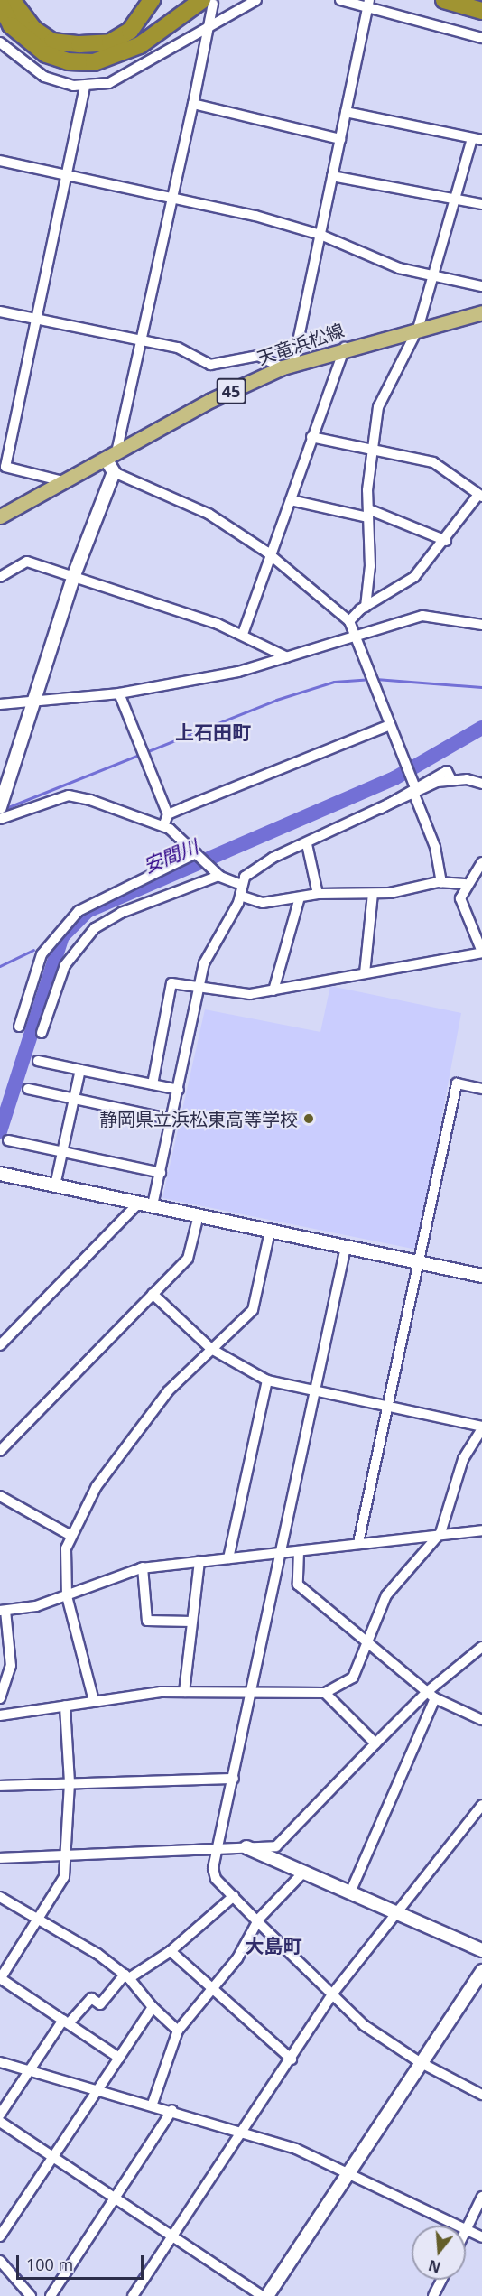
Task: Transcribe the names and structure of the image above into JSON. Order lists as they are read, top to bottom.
{
  "streets": {
    "main road": ["天竜浜松線", "45"]
  },
  "districts": ["上石田町", "大島町"],
  "water": ["安間川"],
  "places": ["静岡県立浜松東高等学校"],
  "scale_bar": "100 m",
  "north": "bottom"
}
